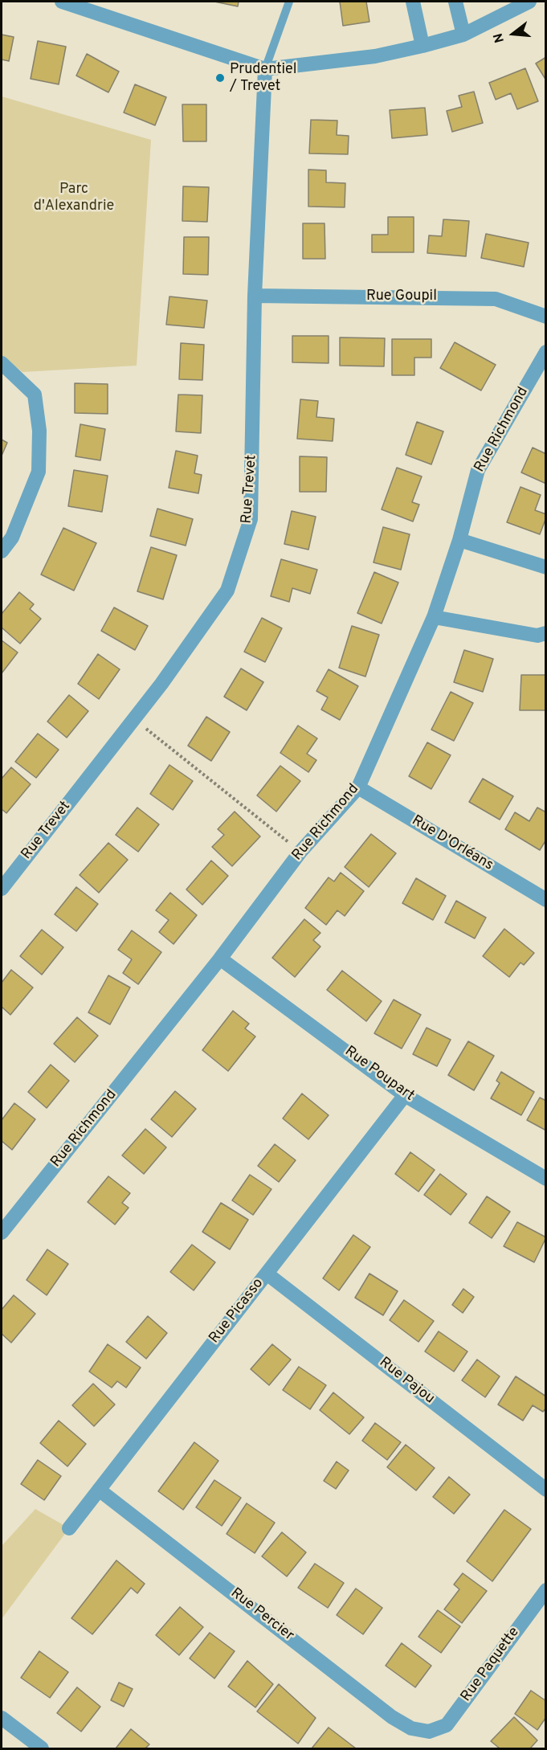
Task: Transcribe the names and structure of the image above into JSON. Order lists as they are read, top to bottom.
{
  "streets": {
    "street": [
      "Rue Goupil",
      "Rue Richmond",
      "Rue Trevet",
      "Rue D'Orléans",
      "Rue Poupart",
      "Rue Picasso",
      "Rue Pajou",
      "Rue Percier",
      "Rue Paquette"
    ]
  },
  "crossings": [
    ["Rue Goupil", "Rue Trevet"],
    ["Rue Richmond", "Rue D'Orléans"],
    ["Rue Richmond", "Rue Poupart"],
    ["Rue Poupart", "Rue Picasso"],
    ["Rue Picasso", "Rue Pajou"],
    ["Rue Picasso", "Rue Percier"],
    ["Rue Percier", "Rue Paquette"]
  ],
  "parks": ["Parc d'Alexandrie"],
  "places": ["Prudentiel / Trevet"],
  "north": "left"
}
